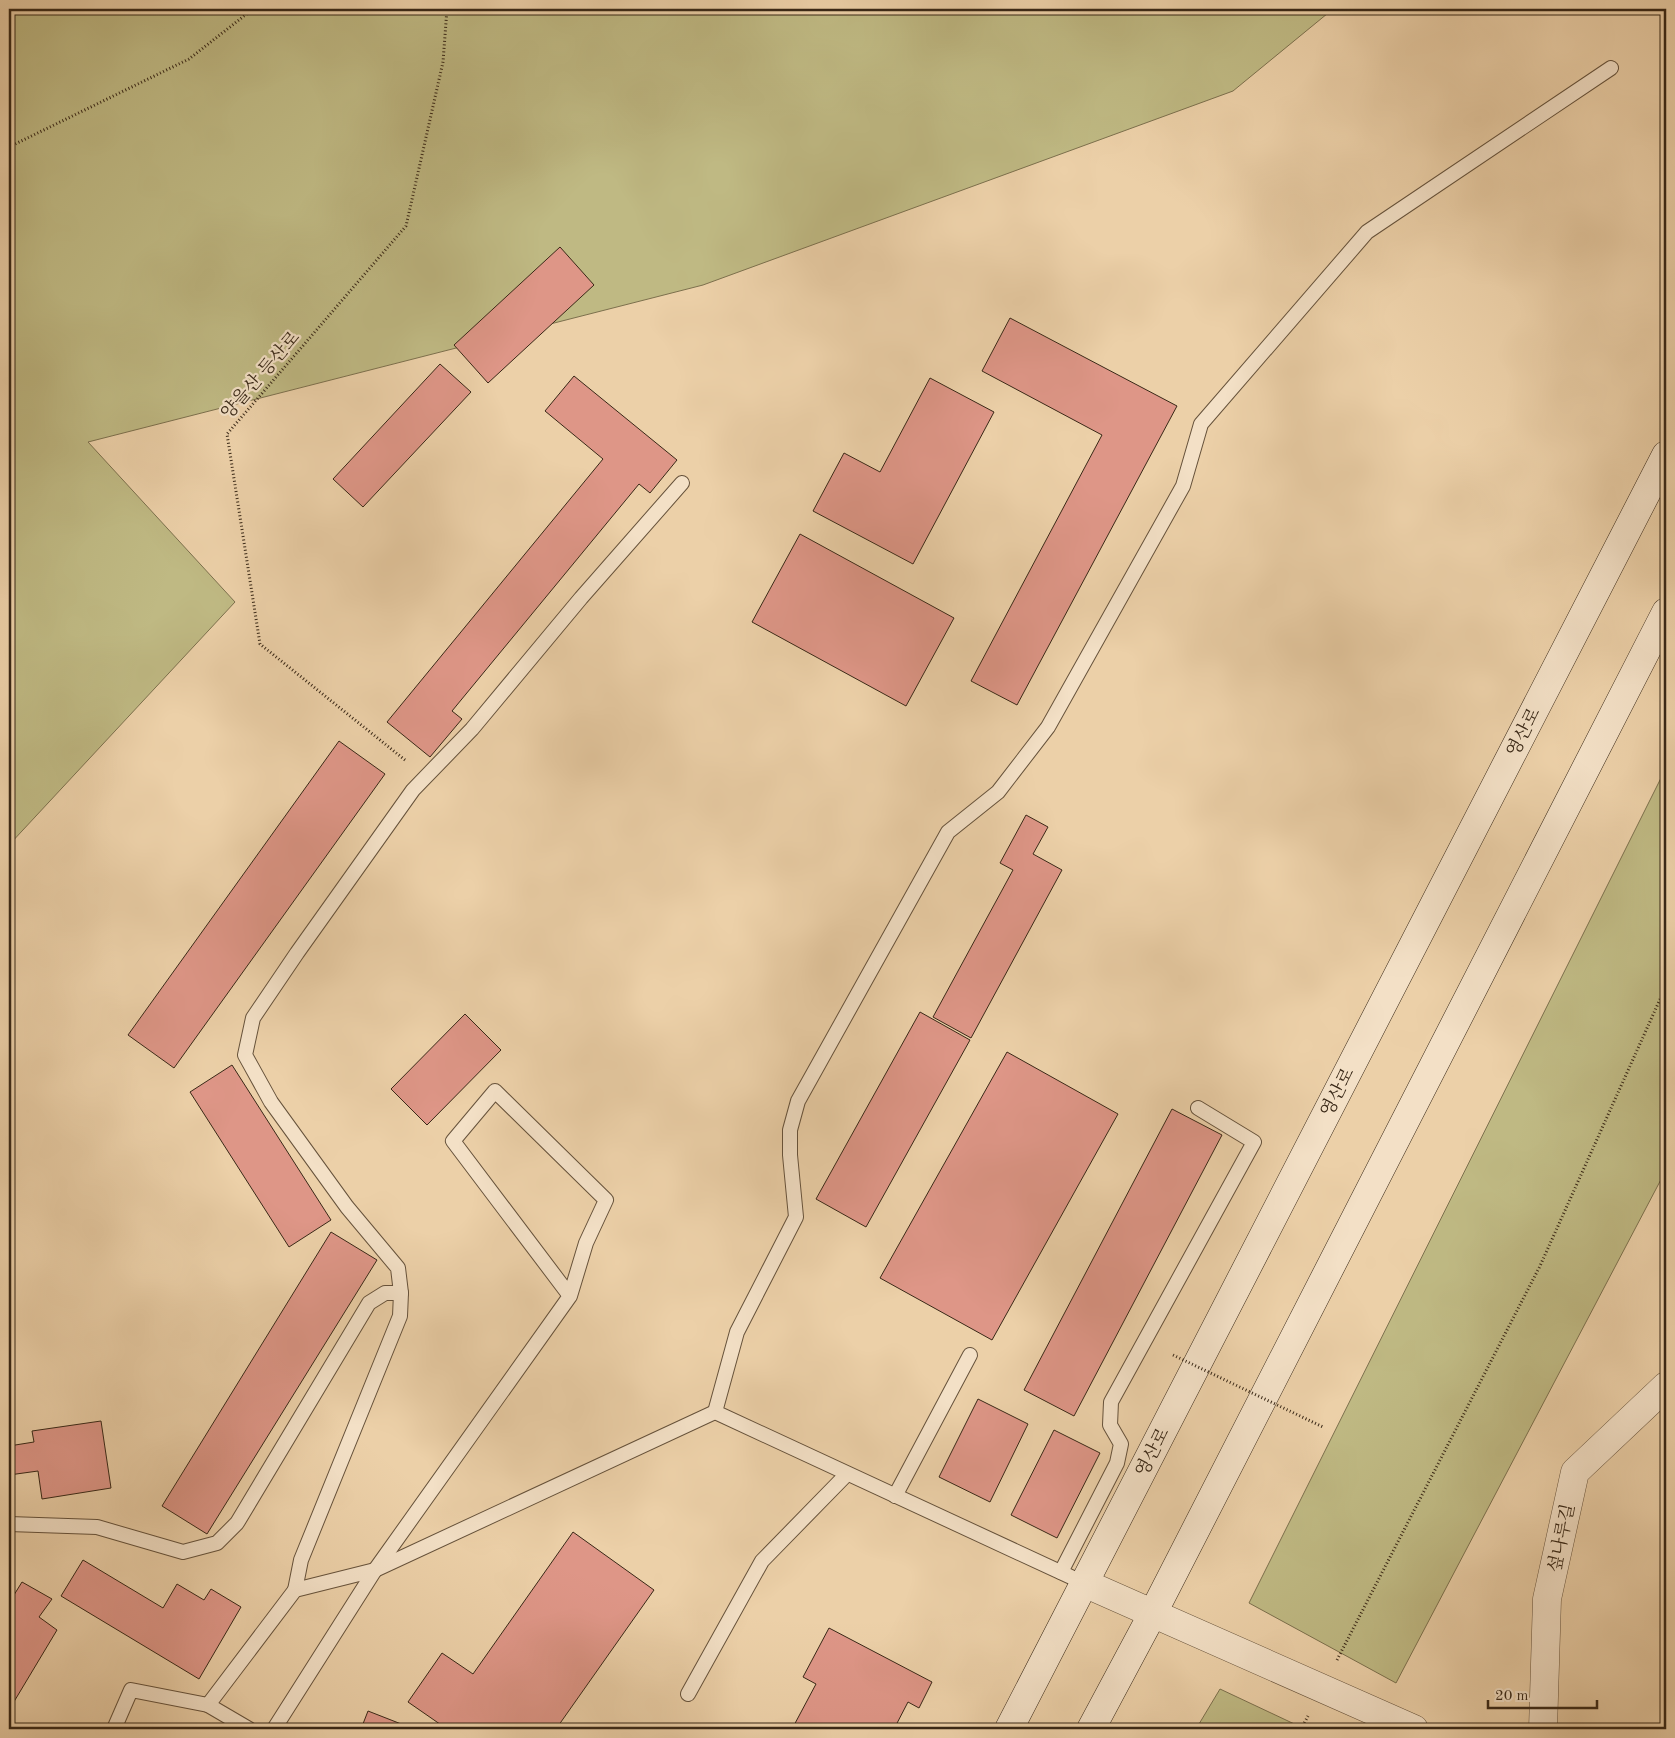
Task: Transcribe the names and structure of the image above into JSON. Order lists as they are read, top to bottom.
{
  "streets": {
    "street": ["영산로", "섶나루길"],
    "path": ["양을산 등산로"]
  },
  "scale_bar": "20 m"
}
